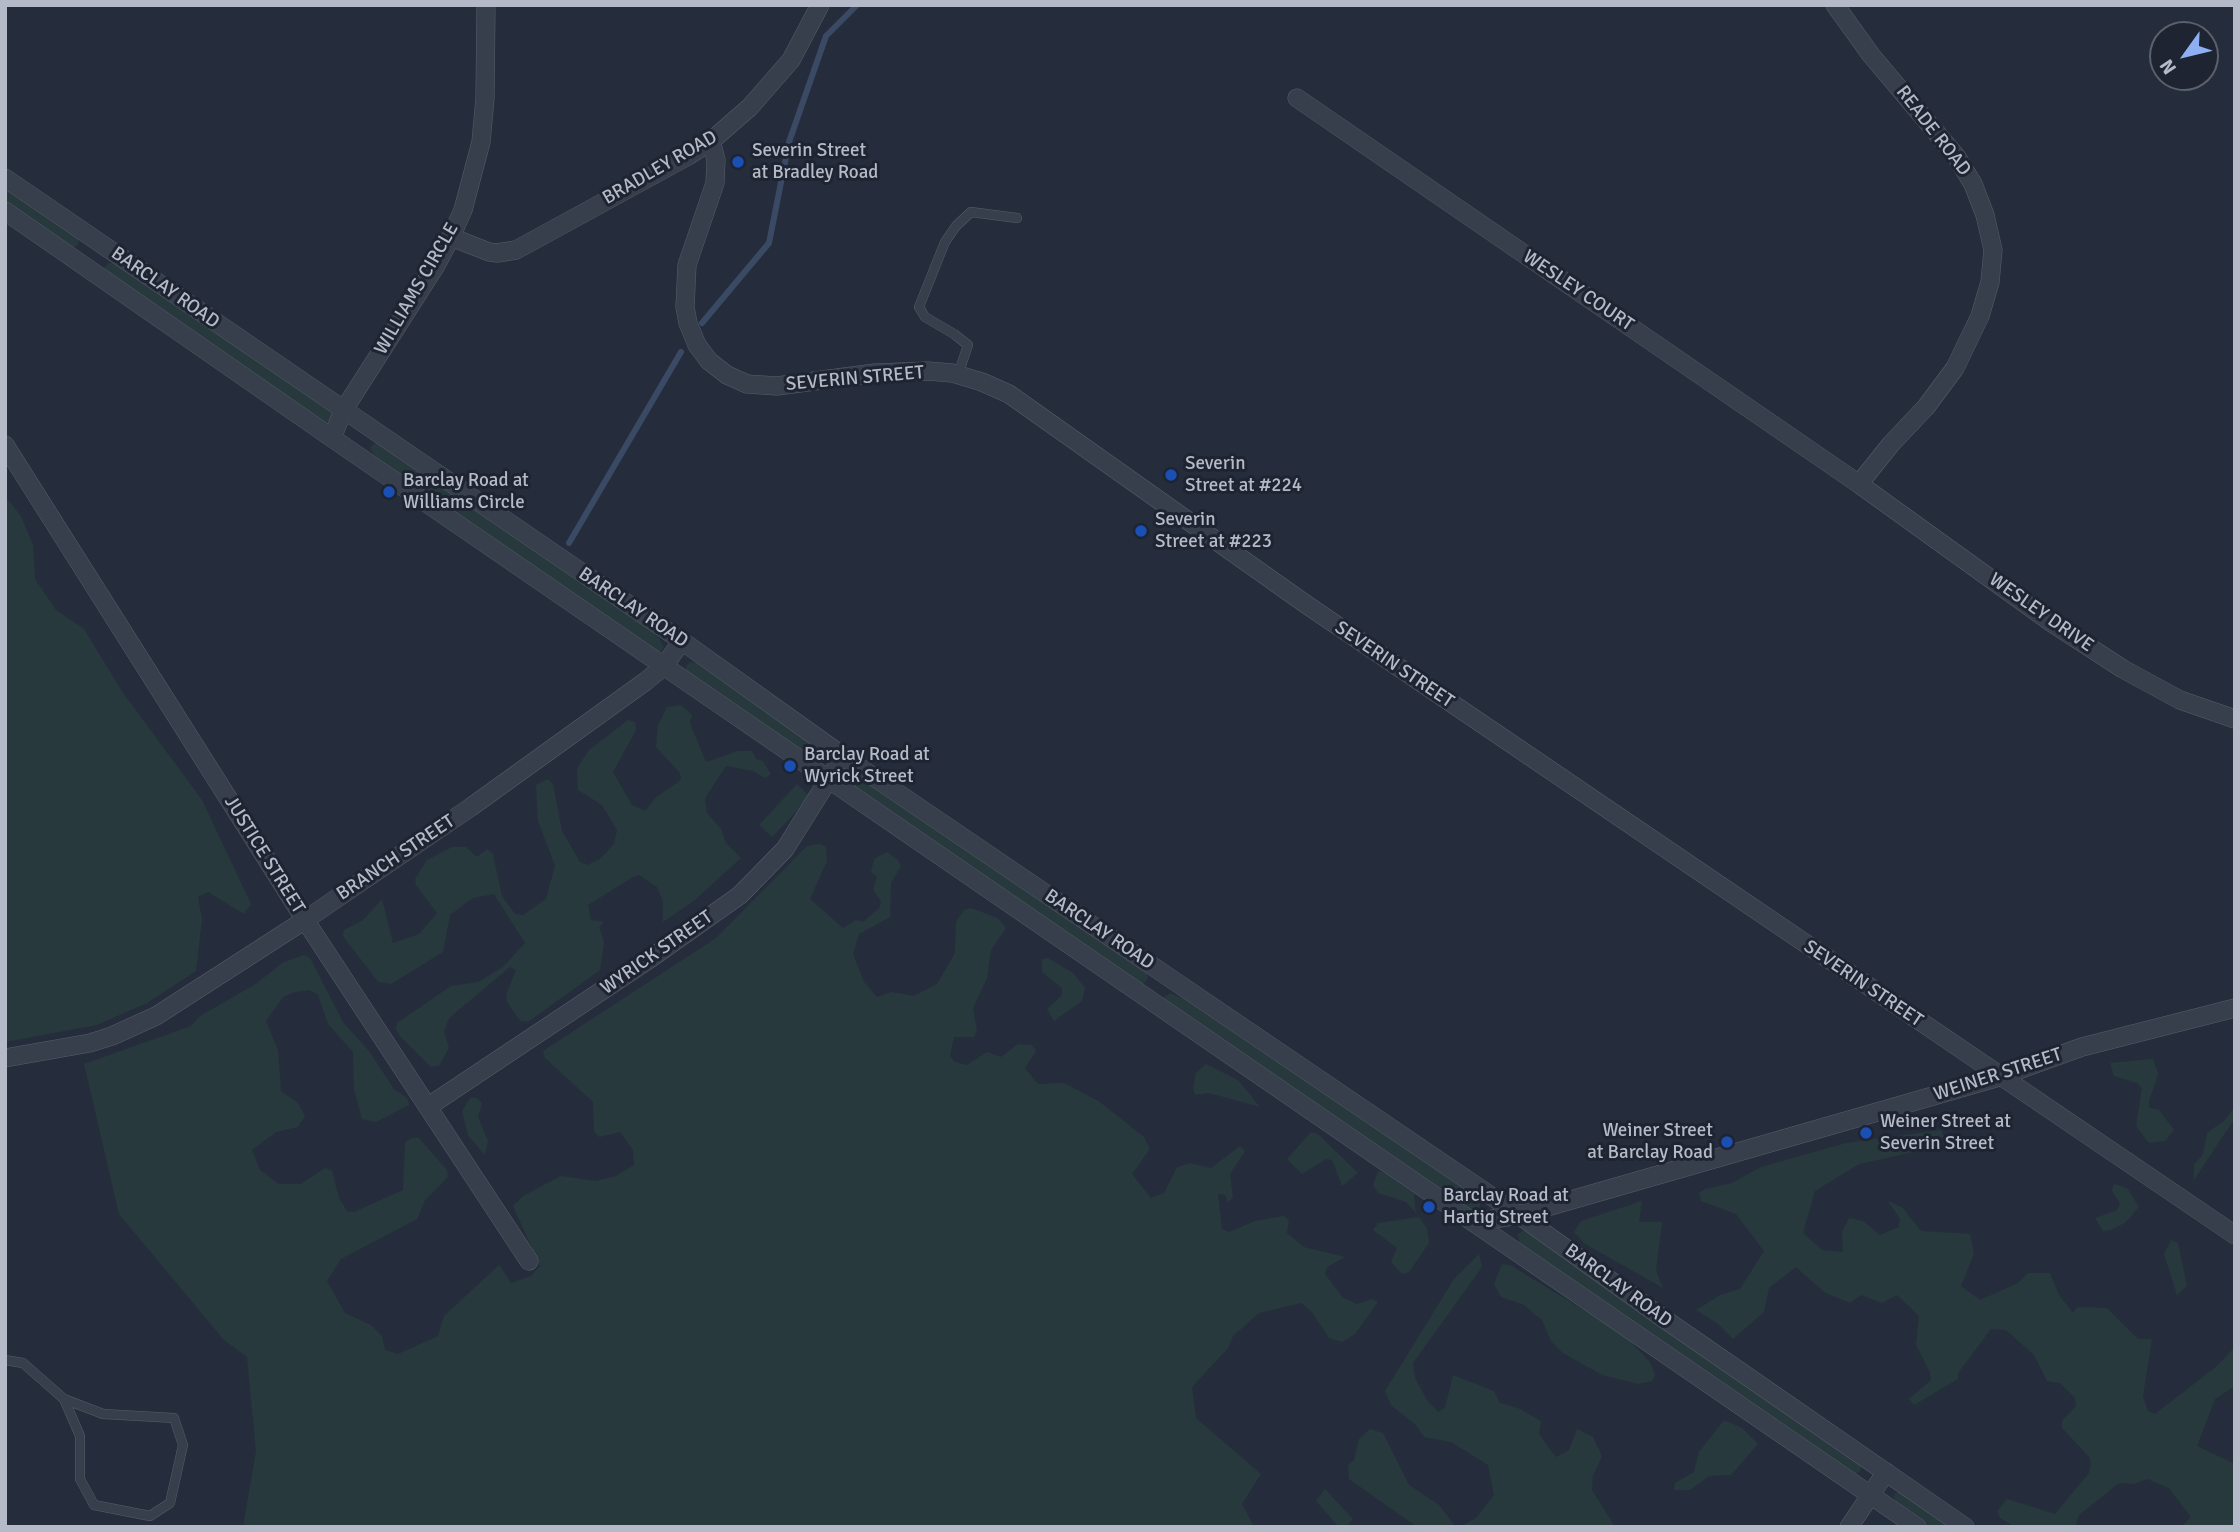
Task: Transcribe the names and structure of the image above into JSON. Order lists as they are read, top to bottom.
{
  "streets": {
    "street": [
      "READE ROAD",
      "BRADLEY ROAD",
      "BARCLAY ROAD",
      "WILLIAMS CIRCLE",
      "WESLEY COURT",
      "SEVERIN STREET",
      "WESLEY DRIVE",
      "JUSTICE STREET",
      "BRANCH STREET",
      "WYRICK STREET",
      "WEINER STREET"
    ]
  },
  "crossings": [
    ["READE ROAD", "WESLEY COURT"],
    ["READE ROAD", "WESLEY DRIVE"],
    ["BRADLEY ROAD", "WILLIAMS CIRCLE"],
    ["BRADLEY ROAD", "SEVERIN STREET"],
    ["BARCLAY ROAD", "WILLIAMS CIRCLE"],
    ["BARCLAY ROAD", "BRANCH STREET"],
    ["BARCLAY ROAD", "WYRICK STREET"],
    ["BARCLAY ROAD", "WEINER STREET"],
    ["WESLEY COURT", "WESLEY DRIVE"],
    ["SEVERIN STREET", "WEINER STREET"],
    ["JUSTICE STREET", "BRANCH STREET"],
    ["JUSTICE STREET", "WYRICK STREET"]
  ],
  "places": [
    "Severin Street at Bradley Road",
    "Severin Street at #224",
    "Barclay Road at Williams Circle",
    "Severin Street at #223",
    "Barclay Road at Wyrick Street",
    "Weiner Street at Severin Street",
    "Weiner Street at Barclay Road",
    "Barclay Road at Hartig Street"
  ],
  "north": "bottom left"
}
